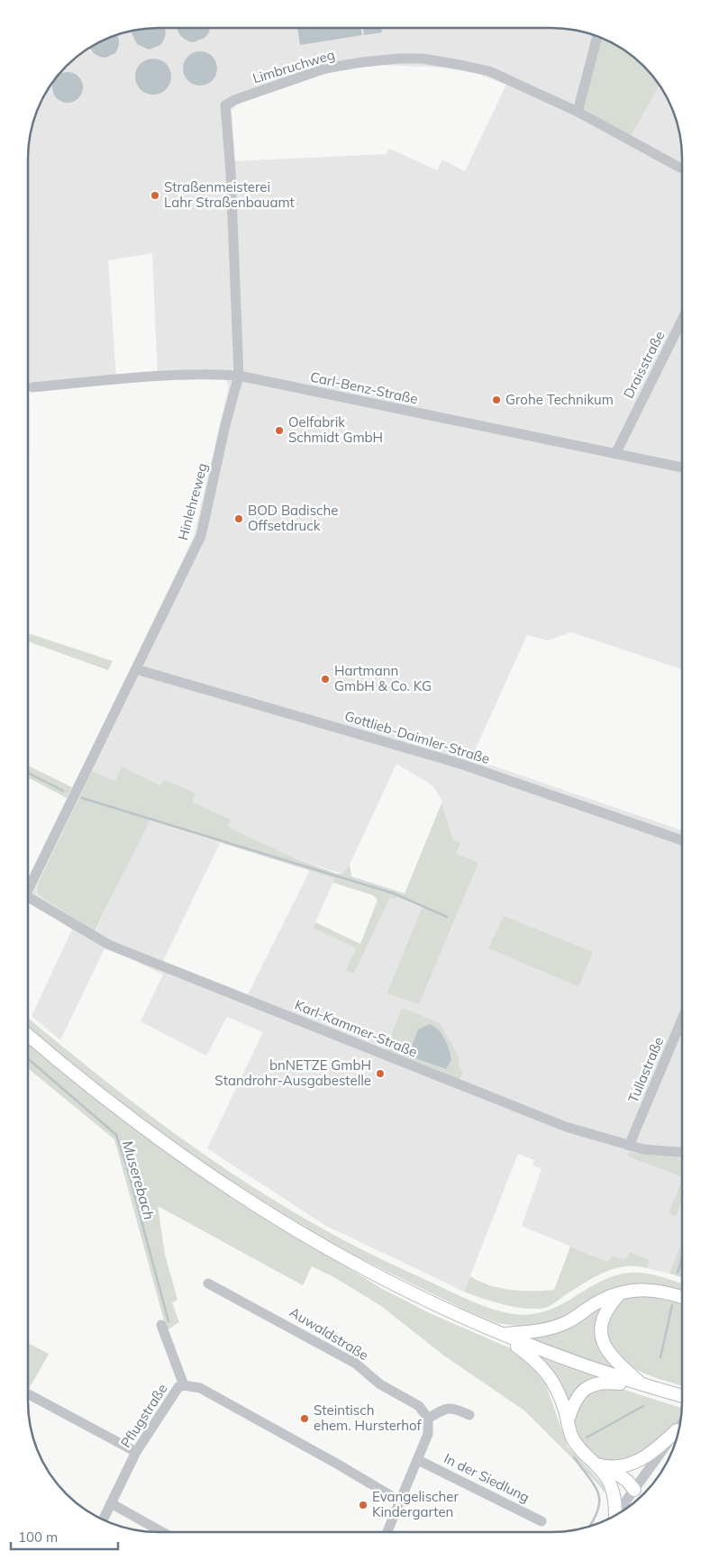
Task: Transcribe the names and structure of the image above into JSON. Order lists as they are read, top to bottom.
{
  "streets": {
    "street": [
      "Limbruchweg",
      "Draisstraße",
      "Carl-Benz-Straße",
      "Hinlehreweg",
      "Gottlieb-Daimler-Straße",
      "Karl-Kammer-Straße",
      "Tullastraße",
      "Auwaldstraße",
      "Pflugstraße",
      "In der Siedlung"
    ]
  },
  "crossings": [
    ["Limbruchweg", "Hinlehreweg"],
    ["Draisstraße", "Carl-Benz-Straße"],
    ["Carl-Benz-Straße", "Hinlehreweg"],
    ["Hinlehreweg", "Gottlieb-Daimler-Straße"],
    ["Karl-Kammer-Straße", "Tullastraße"]
  ],
  "water": ["Muserebach"],
  "places": [
    "Straßenmeisterei Lahr Straßenbauamt",
    "Grohe Technikum",
    "Oelfabrik Schmidt GmbH",
    "BOD Badische Offsetdruck",
    "Hartmann GmbH & Co. KG",
    "bnNETZE GmbH Standrohr-Ausgabestelle",
    "Steintisch ehem. Hursterhof",
    "Evangelischer Kindergarten"
  ],
  "scale_bar": "100 m"
}
